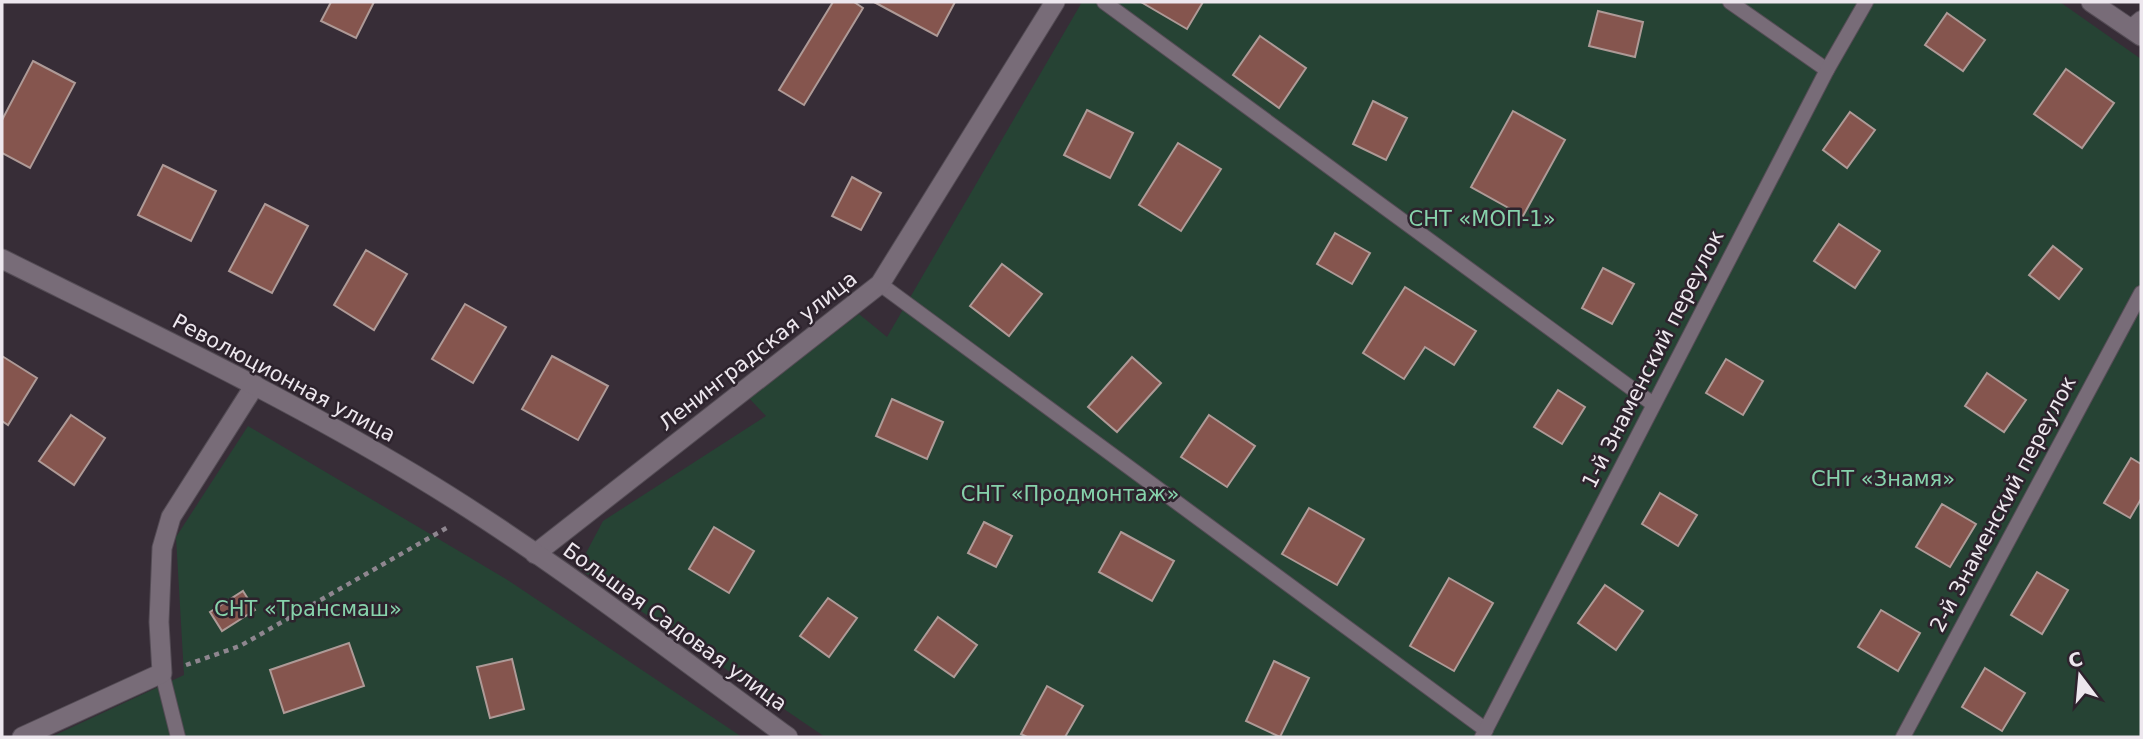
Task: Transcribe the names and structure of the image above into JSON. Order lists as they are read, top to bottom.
{
  "streets": {
    "street": ["Ленинградская улица", "Революционная улица", "Большая Садовая улица"],
    "lane": ["1-й Знаменский переулок", "2-й Знаменский переулок"]
  },
  "crossings": [
    ["Ленинградская улица", "Революционная улица"],
    ["Ленинградская улица", "Большая Садовая улица"],
    ["Революционная улица", "Большая Садовая улица"]
  ],
  "parks": [
    "СНТ «МОП-1»",
    "СНТ «Знамя»",
    "СНТ «Продмонтаж»",
    "СНТ «Трансмаш»"
  ],
  "north": "top"
}
